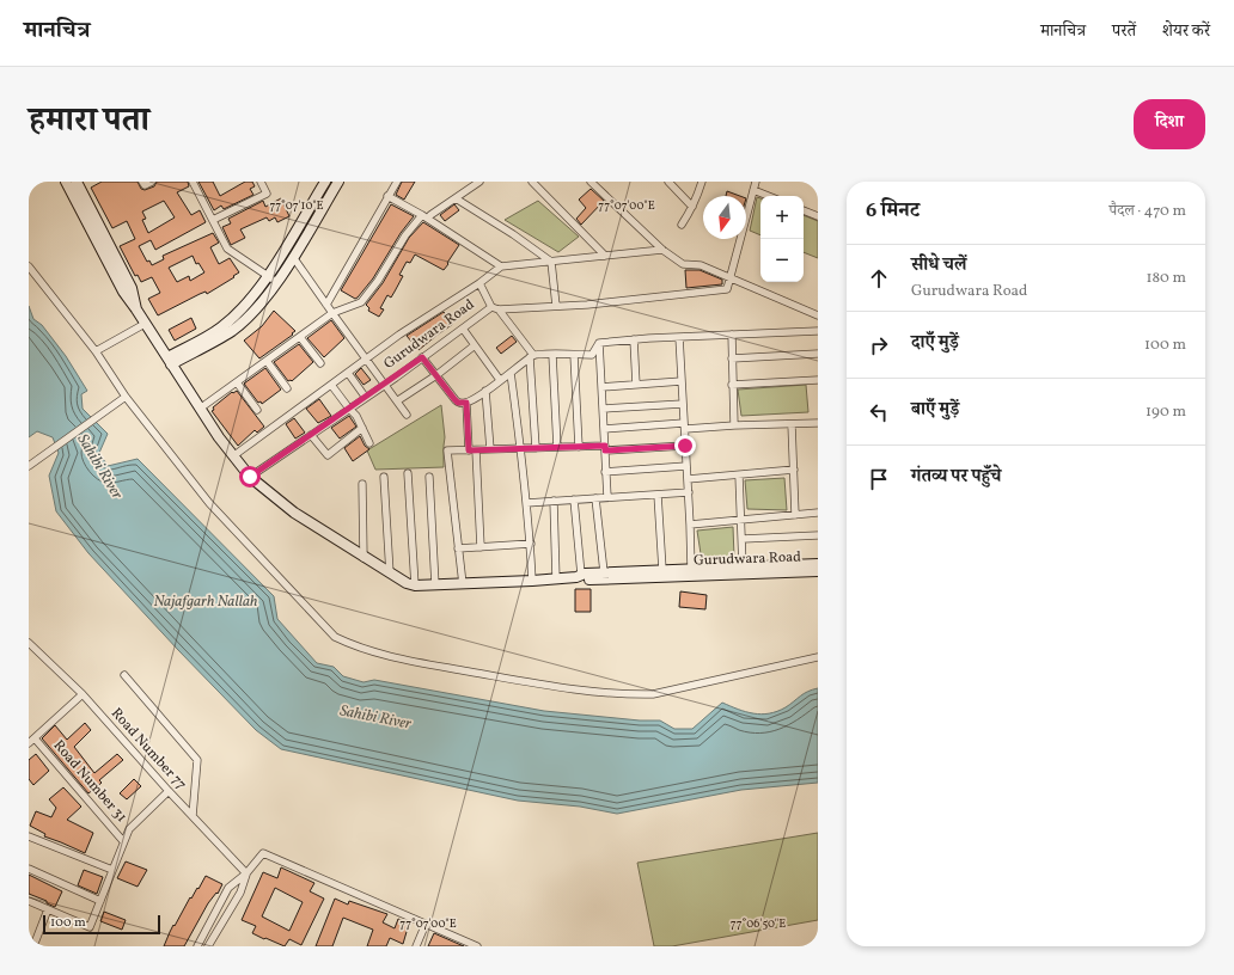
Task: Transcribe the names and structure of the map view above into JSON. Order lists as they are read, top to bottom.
{
  "streets": {
    "street": ["Gurudwara Road", "Road Number 77", "Road Number 31"]
  },
  "water": ["Sahibi River", "Najafgarh Nallah"],
  "scale_bar": "100 m",
  "north": "bottom",
  "page": {
    "header": "मानचित्र",
    "nav": ["मानचित्र", "परतें", "शेयर करें"],
    "title": "हमारा पता",
    "buttons": "दिशा",
    "heading": ["6 मिनट", "पैदल · 470 m"],
    "map_buttons": ["+", "−"],
    "list": [
      ["सीधे चलें", "Gurudwara Road", "180 m"],
      ["दाएँ मुड़ें", "100 m"],
      ["बाएँ मुड़ें", "190 m"],
      "गंतव्य पर पहुँचे"
    ],
    "scale": "100 m"
  },
  "coordinates": ["77°07'10\"E", "77°07'00\"E", "77°06'50\"E"]
}
